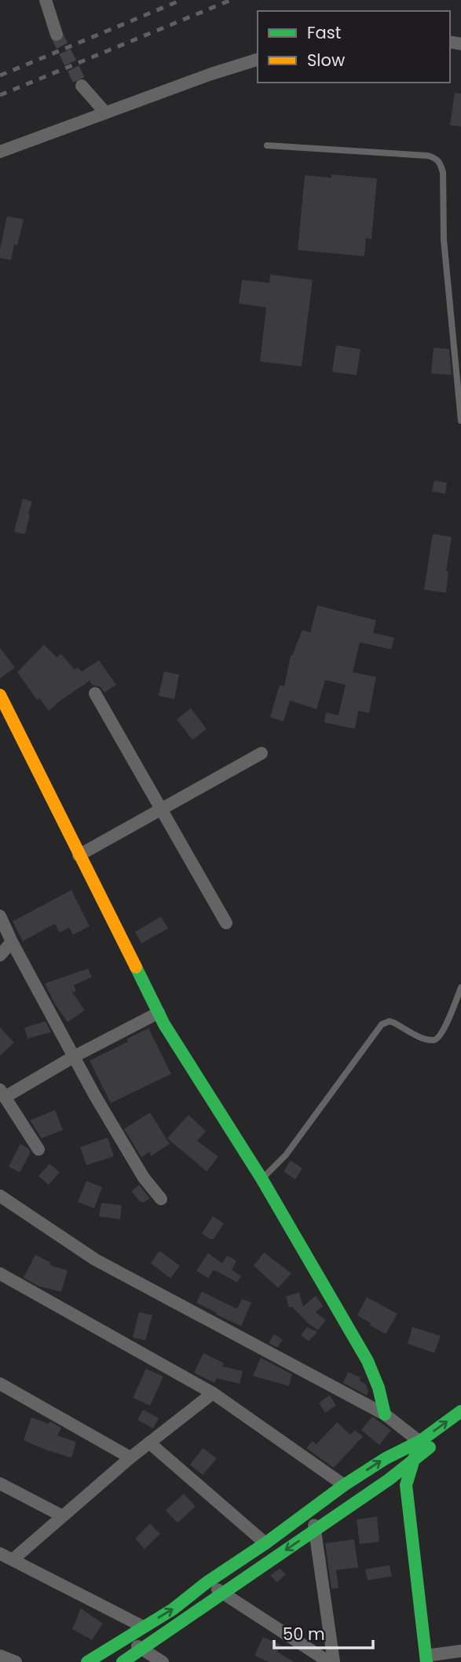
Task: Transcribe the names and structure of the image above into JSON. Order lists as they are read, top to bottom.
{
  "legend": ["Fast", "Slow"],
  "scale_bar": "50 m"
}
